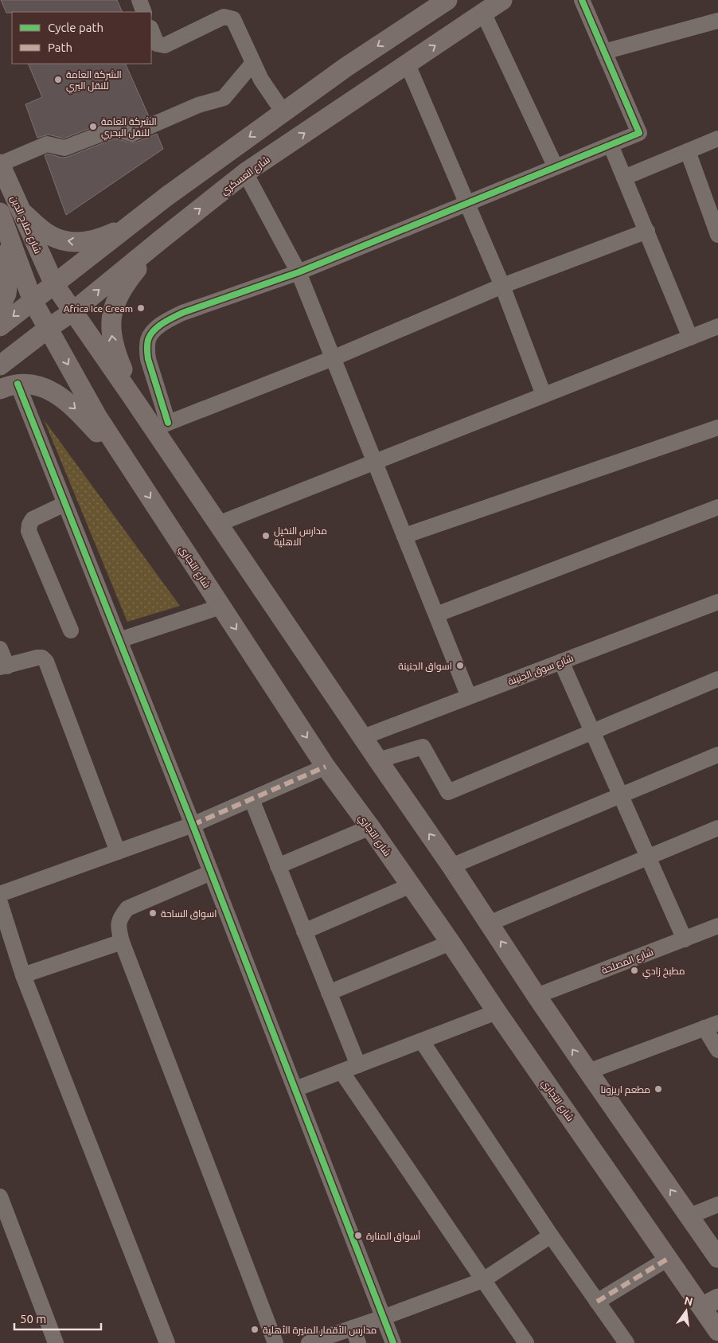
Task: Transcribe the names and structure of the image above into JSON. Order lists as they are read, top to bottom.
{
  "streets": {
    "main road": ["شارع العسكري", "شارع صلاح الدين", "شارع التجاري"],
    "street": ["شارع سوق الجنينة", "شارع المصلحة"]
  },
  "crossings": [
    ["شارع العسكري", "شارع صلاح الدين"],
    ["شارع العسكري", "شارع التجاري"],
    ["شارع صلاح الدين", "شارع التجاري"]
  ],
  "places": [
    "الشركة العامة للنقل البري",
    "الشركة العامة للنقل البحري",
    "Africa Ice Cream",
    "مدارس النخيل الاهلية",
    "اسواق الجنينة",
    "اسواق الساحة",
    "مطبخ زادي",
    "مطعم اريزونا",
    "أسواق المنارة",
    "مدارس الأقمار المنيرة الأهلية"
  ],
  "legend": ["Cycle path", "Path"],
  "scale_bar": "50 m",
  "north": "top"
}
